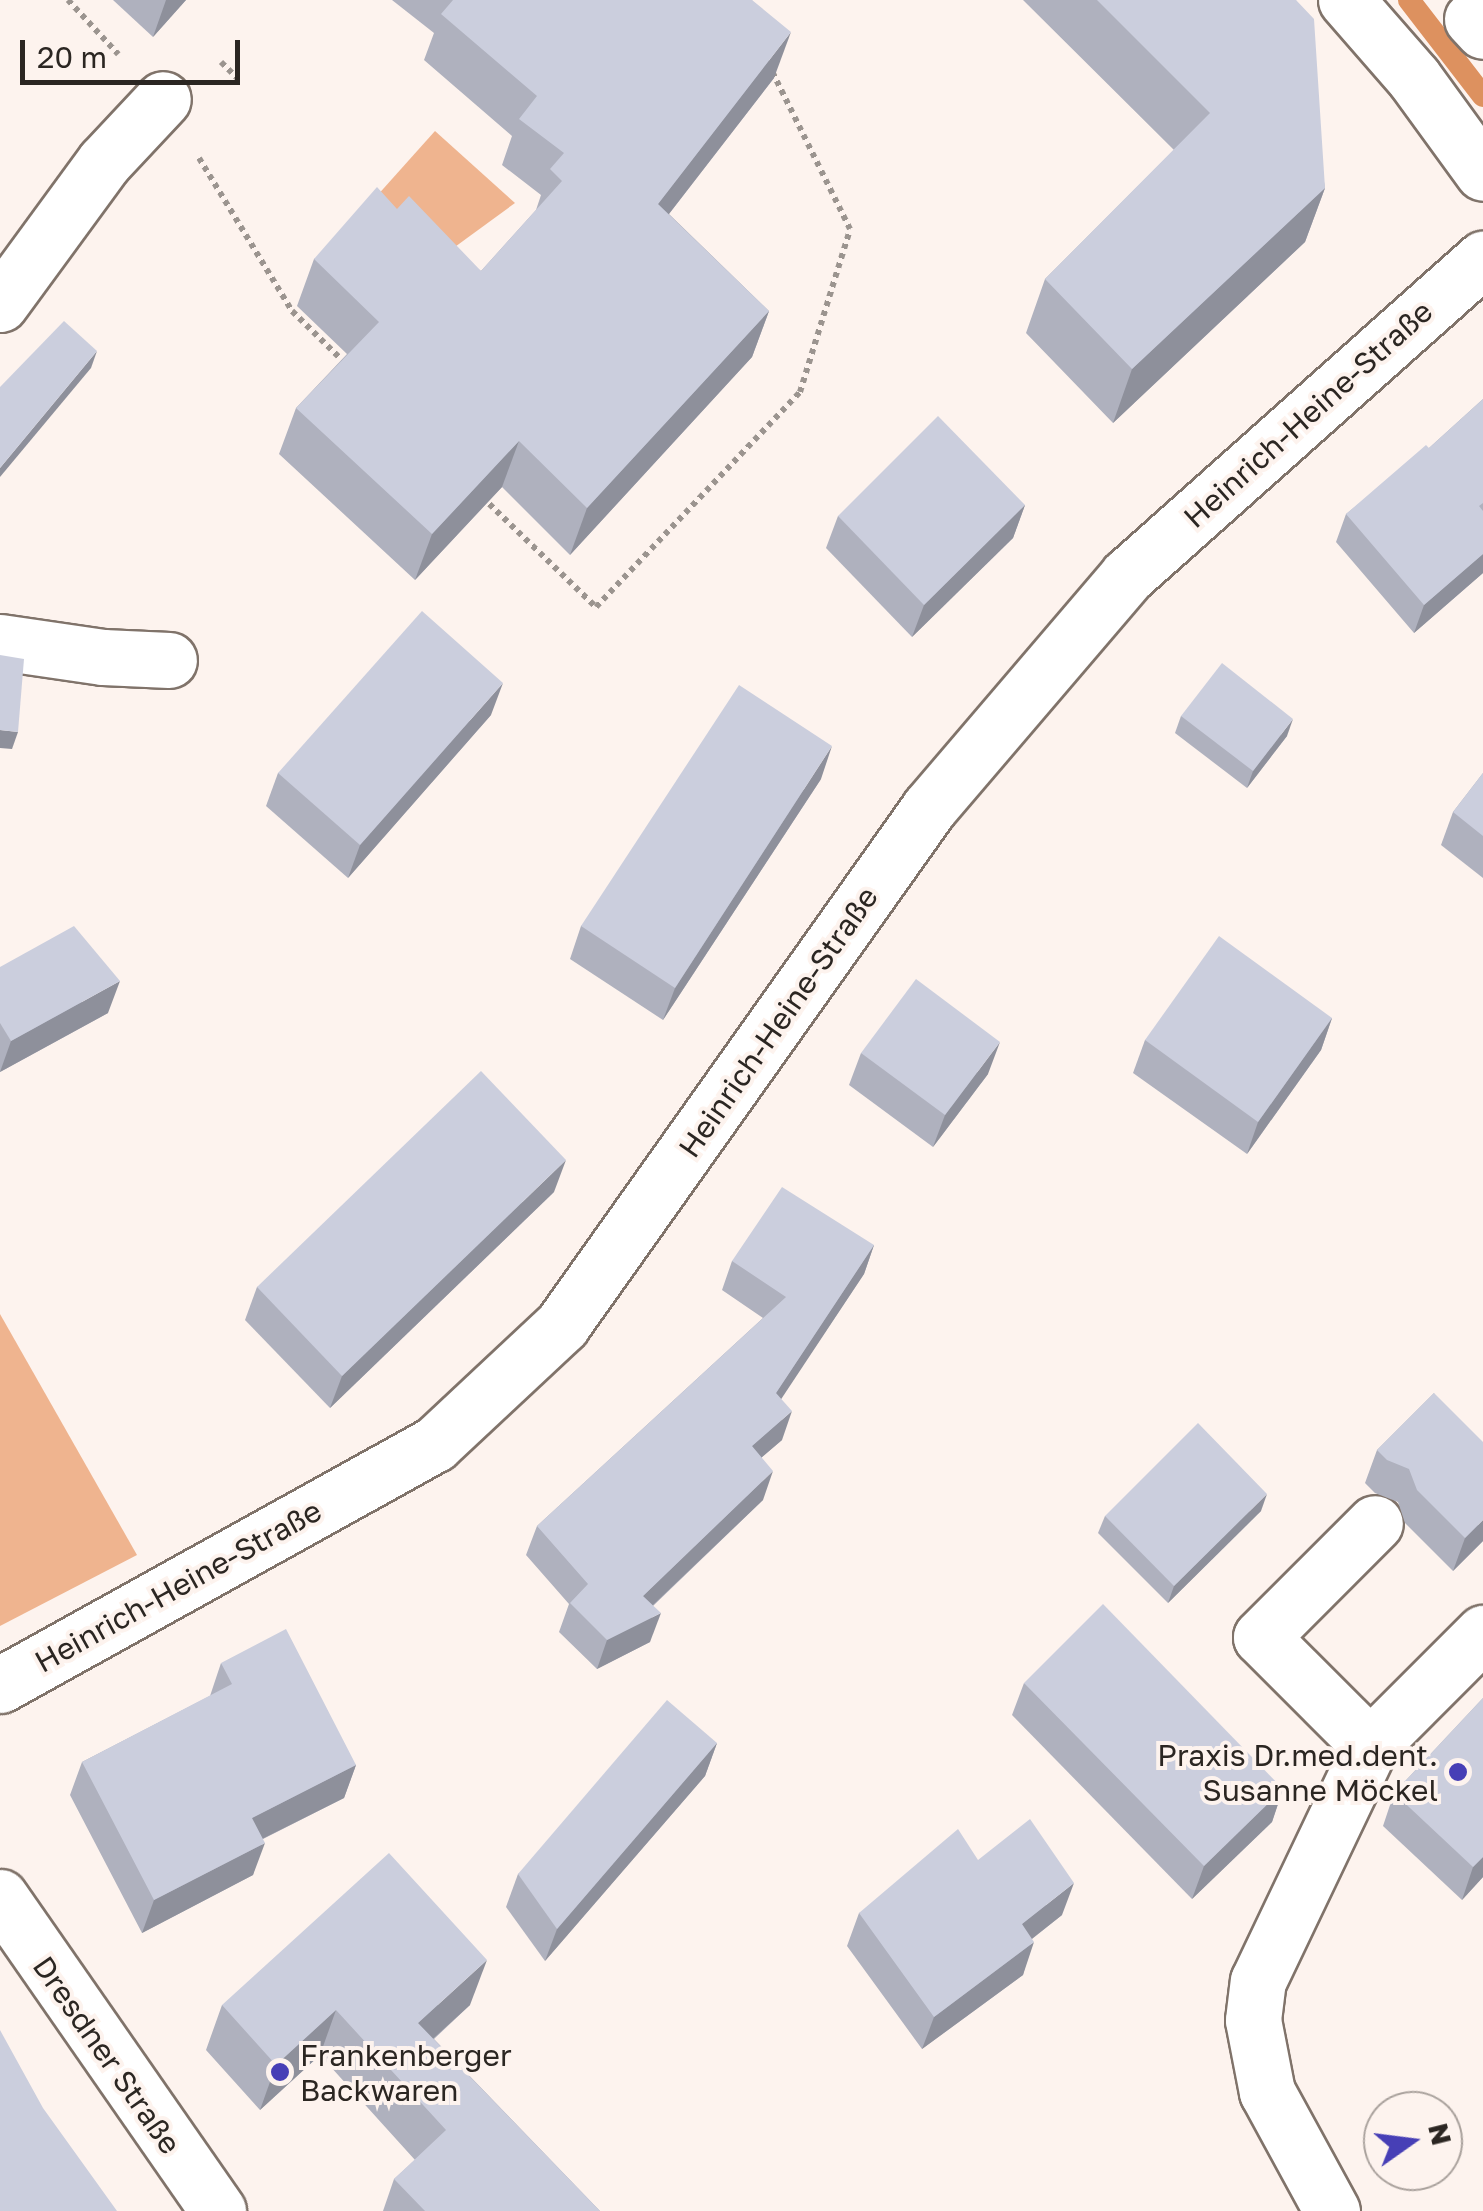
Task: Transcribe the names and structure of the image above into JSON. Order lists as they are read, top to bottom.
{
  "streets": {
    "street": ["Heinrich-Heine-Straße", "Dresdner Straße"]
  },
  "places": ["Praxis Dr.med.dent. Susanne Möckel", "Frankenberger Backwaren"],
  "scale_bar": "20 m",
  "north": "right"
}
